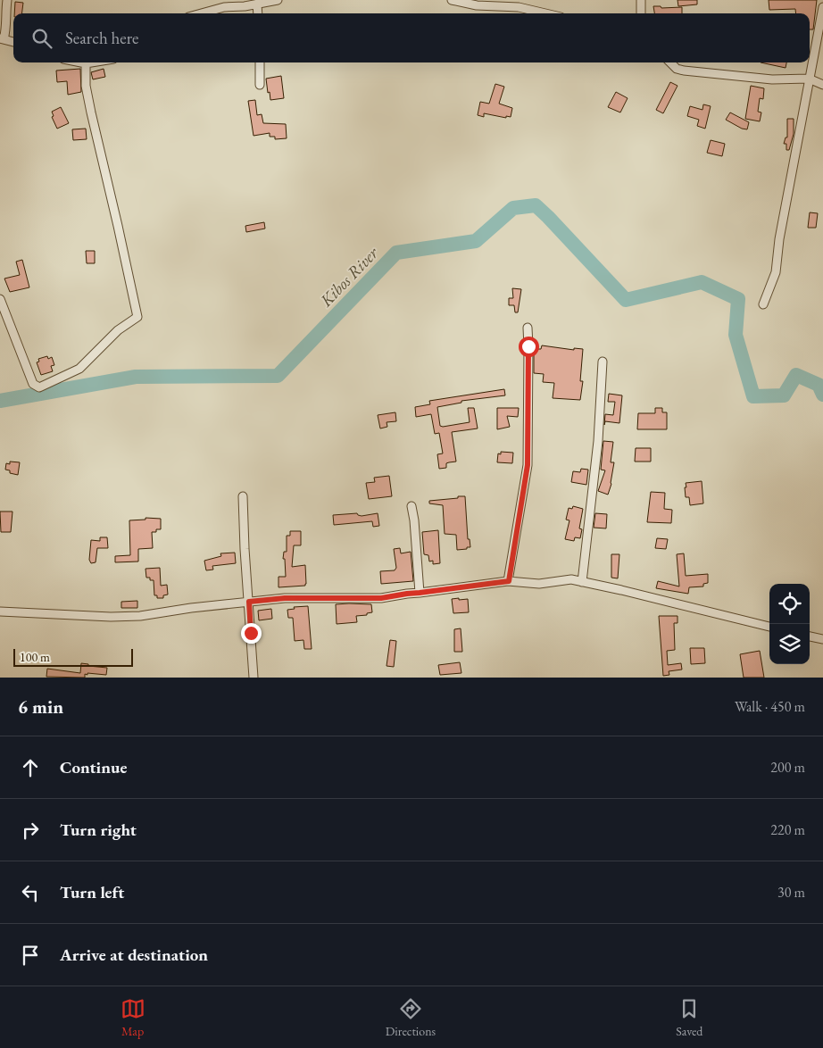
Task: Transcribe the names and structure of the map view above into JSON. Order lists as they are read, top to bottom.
{
  "water": ["Kibos River"],
  "scale_bar": "100 m",
  "page": {
    "search": "Search here",
    "scale": "100 m",
    "heading": ["6 min", "Walk · 450 m"],
    "list": [
      ["Continue", "200 m"],
      ["Turn right", "220 m"],
      ["Turn left", "30 m"],
      "Arrive at destination"
    ],
    "nav": ["Map", "Directions", "Saved"]
  }
}
